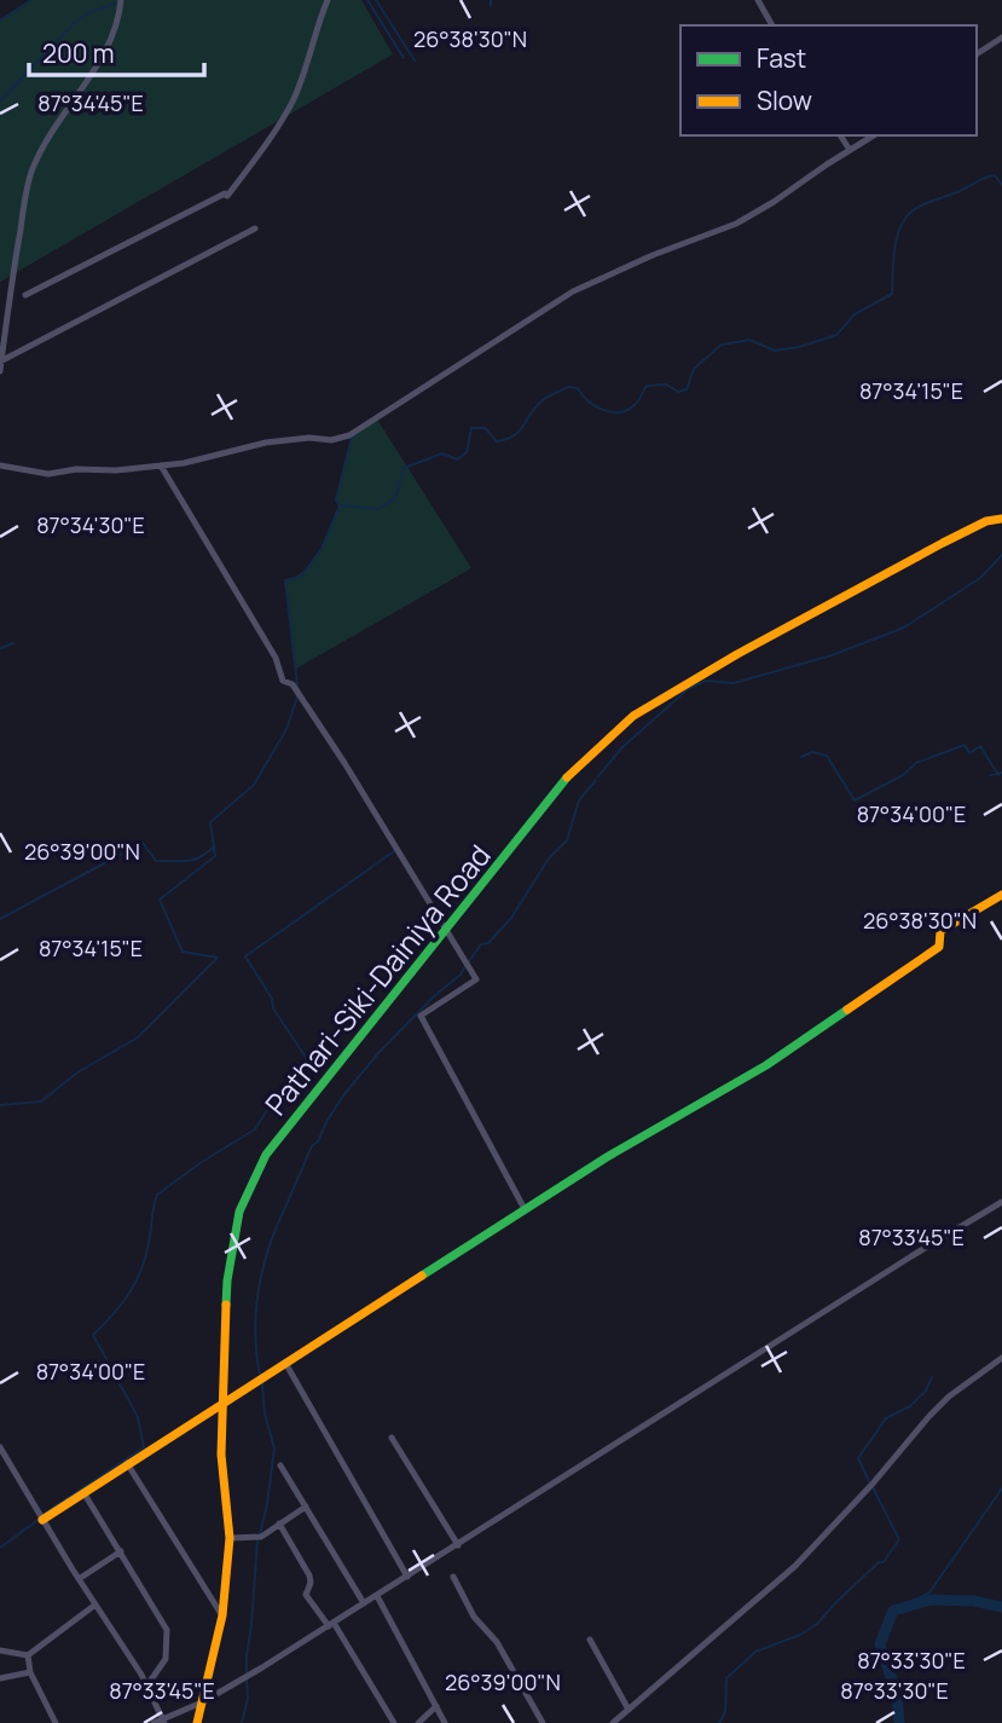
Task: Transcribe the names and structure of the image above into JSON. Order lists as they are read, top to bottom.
{
  "streets": {
    "main road": ["Pathari-Siki-Dainiya Road"]
  },
  "legend": ["Fast", "Slow"],
  "scale_bar": "200 m",
  "coordinates": [
    "26°38'30\"N",
    "87°34'45\"E",
    "87°34'15\"E",
    "87°34'30\"E",
    "87°34'00\"E",
    "26°39'00\"N",
    "87°33'45\"E",
    "87°33'30\"E"
  ]
}
